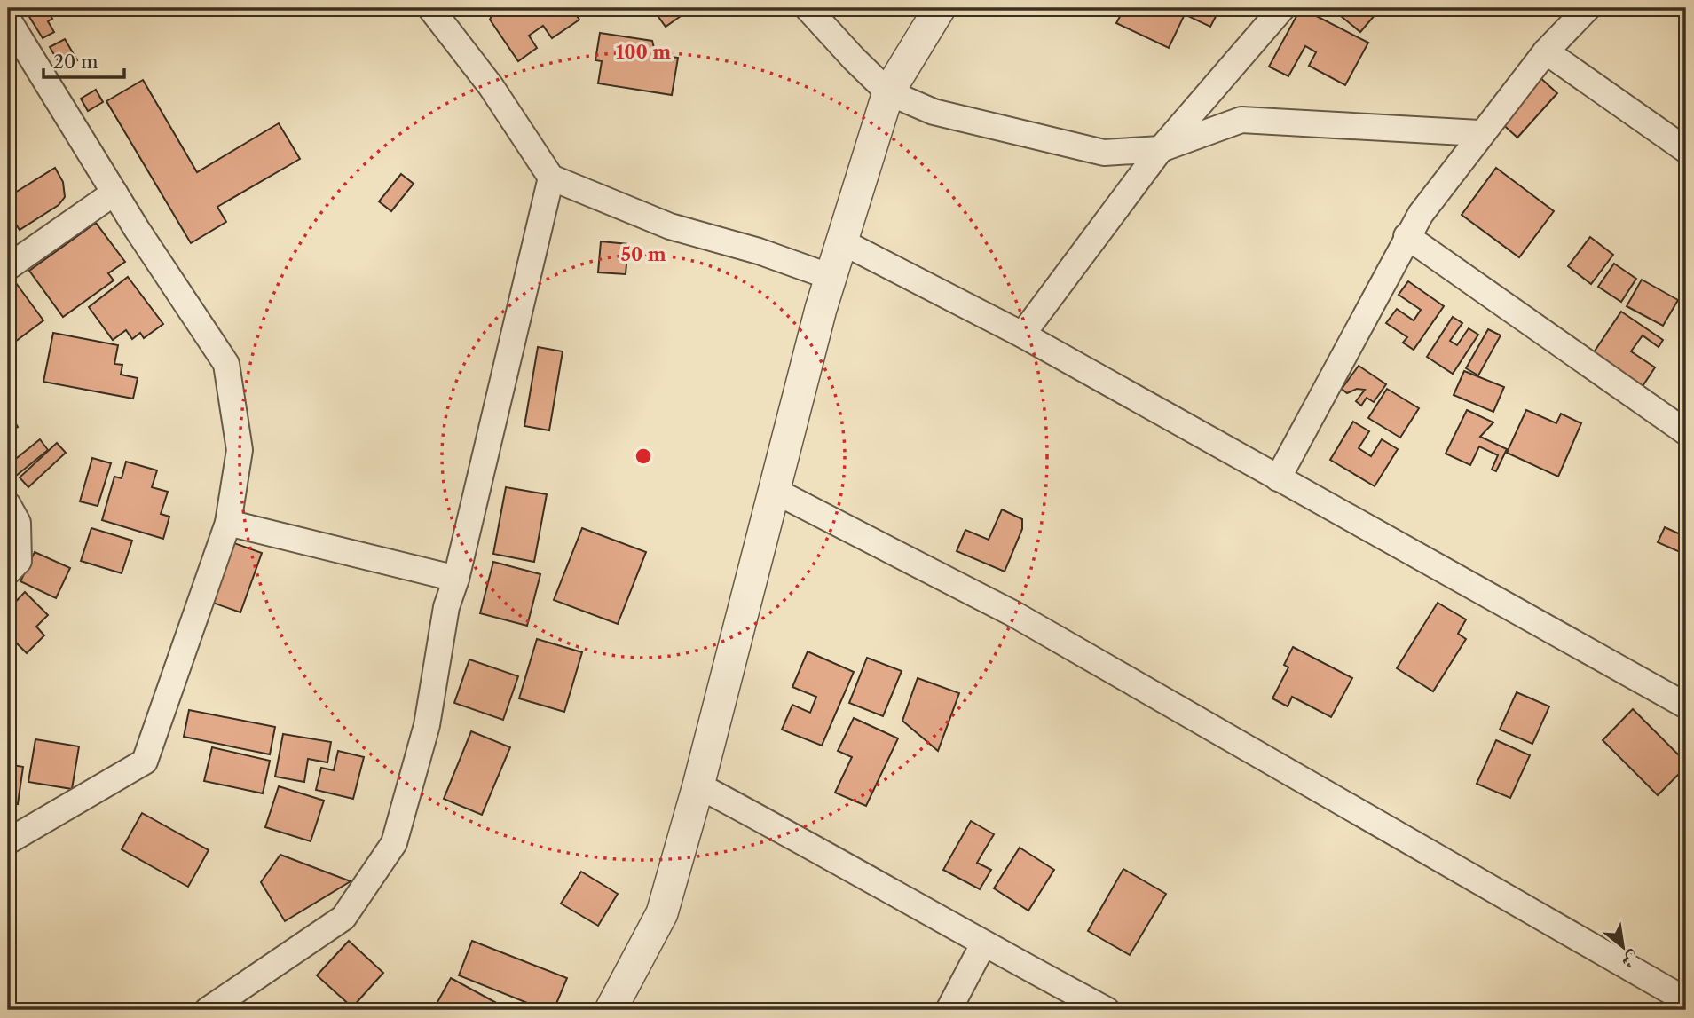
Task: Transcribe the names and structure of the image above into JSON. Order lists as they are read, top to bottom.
{
  "scale_bar": "20 m",
  "north": "bottom right",
  "rings": ["100 m", "50 m"]
}
